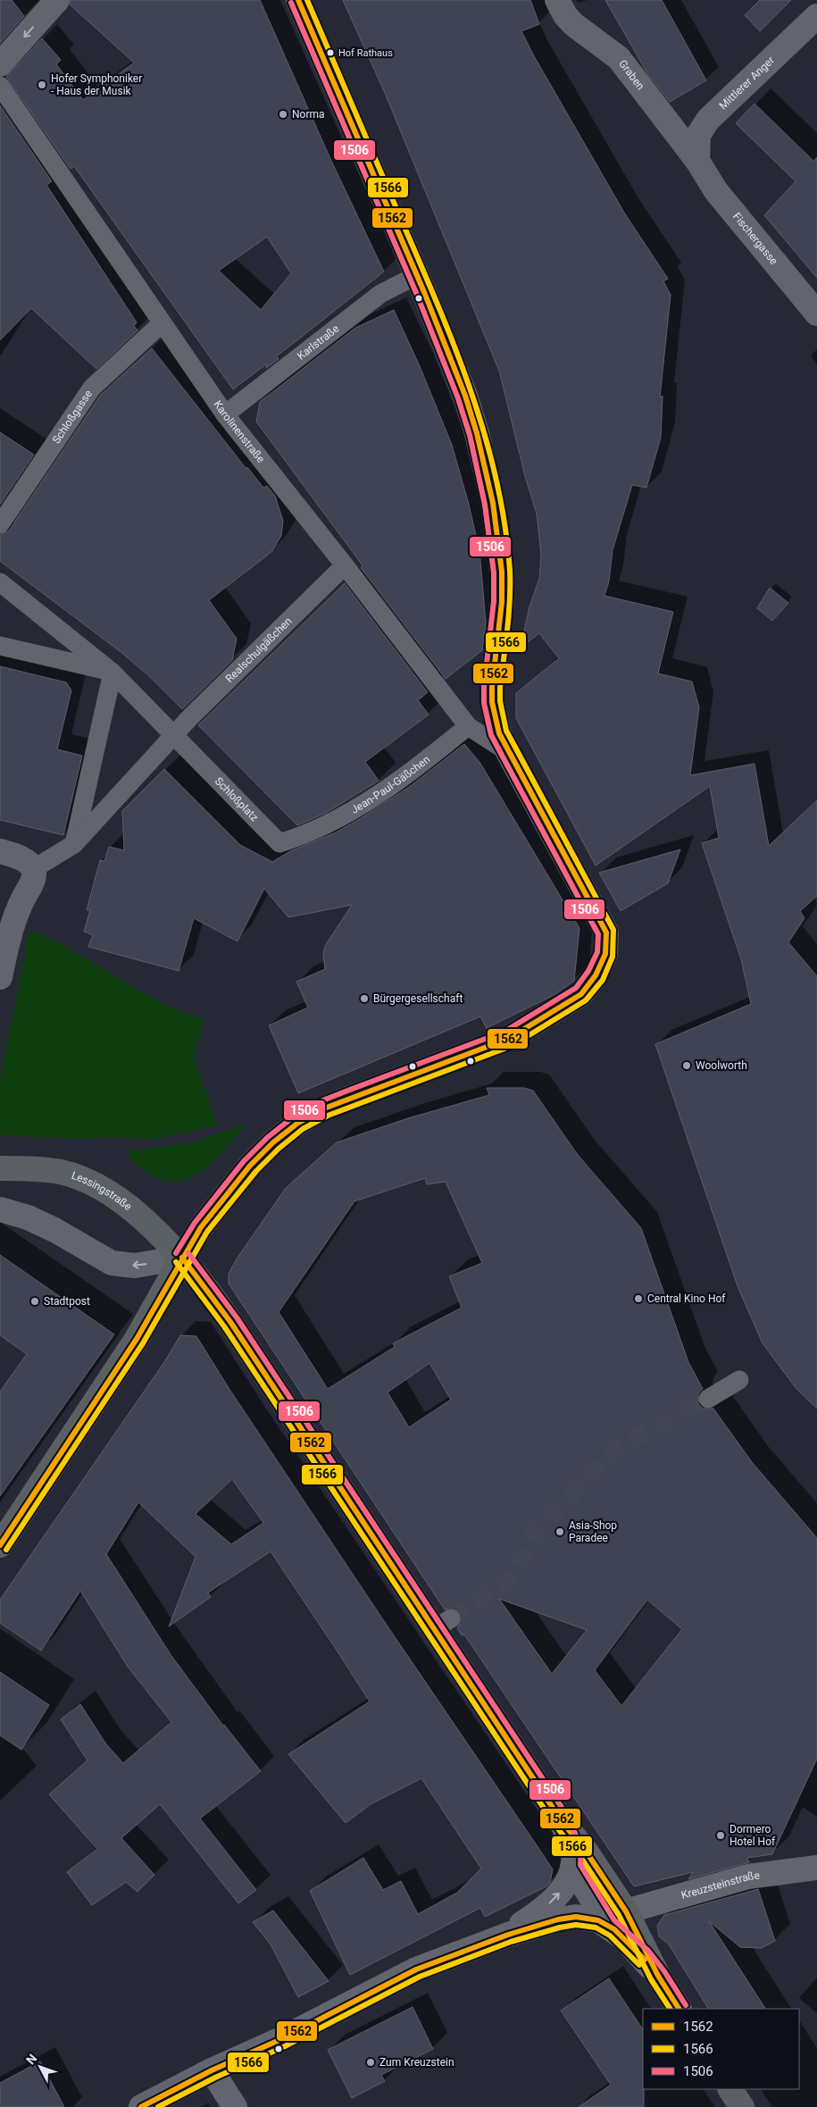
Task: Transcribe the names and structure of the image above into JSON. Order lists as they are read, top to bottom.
{
  "streets": {
    "main road": ["Lessingstraße"],
    "street": [
      "Graben",
      "Mittlerer Anger",
      "Fischergasse",
      "Karlstraße",
      "Schloßgasse",
      "Karolinenstraße",
      "Realschulgäßchen",
      "Jean-Paul-Gäßchen",
      "Schloßplatz",
      "Kreuzsteinstraße"
    ]
  },
  "crossings": [
    ["Graben", "Mittlerer Anger"],
    ["Graben", "Fischergasse"],
    ["Mittlerer Anger", "Fischergasse"],
    ["Karlstraße", "Karolinenstraße"],
    ["Schloßgasse", "Karolinenstraße"],
    ["Karolinenstraße", "Realschulgäßchen"],
    ["Karolinenstraße", "Jean-Paul-Gäßchen"],
    ["Realschulgäßchen", "Schloßplatz"],
    ["Jean-Paul-Gäßchen", "Schloßplatz"],
    ["Lessingstraße", "Kreuzsteinstraße"]
  ],
  "places": [
    "Hof Rathaus",
    "Hofer Symphoniker - Haus der Musik",
    "Norma",
    "Bürgergesellschaft",
    "Woolworth",
    "Central Kino Hof",
    "Stadtpost",
    "Asia-Shop Paradee",
    "Dormero Hotel Hof",
    "Zum Kreuzstein"
  ],
  "lines": ["transit line 1562", "transit line 1566", "transit line 1506"],
  "legend": ["1562", "1566", "1506"],
  "north": "top left"
}
